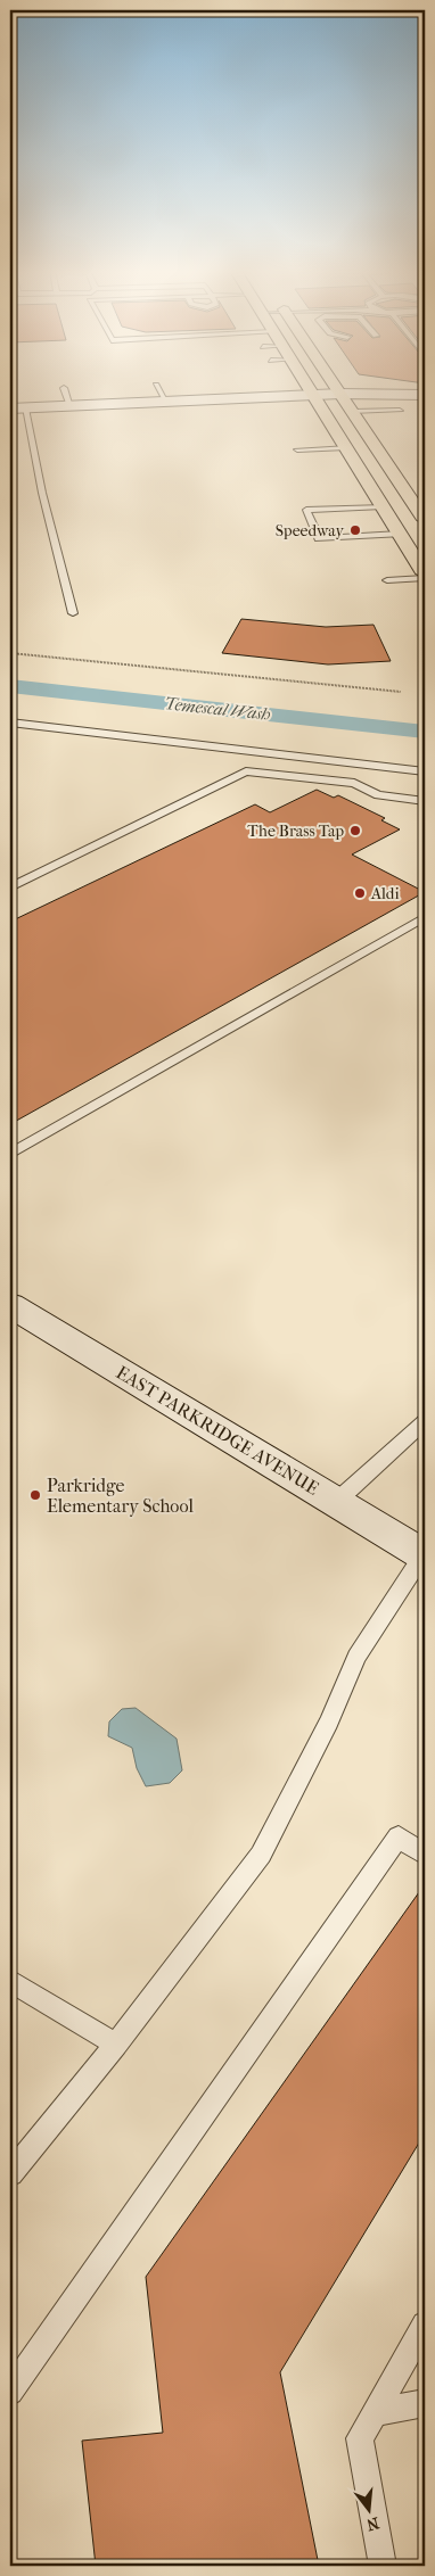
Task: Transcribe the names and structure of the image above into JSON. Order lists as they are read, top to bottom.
{
  "streets": {
    "street": ["EAST PARKRIDGE AVENUE"]
  },
  "water": ["Temescal Wash"],
  "places": [
    "Speedway",
    "The Brass Tap",
    "Aldi",
    "Parkridge Elementary School"
  ],
  "north": "bottom"
}
